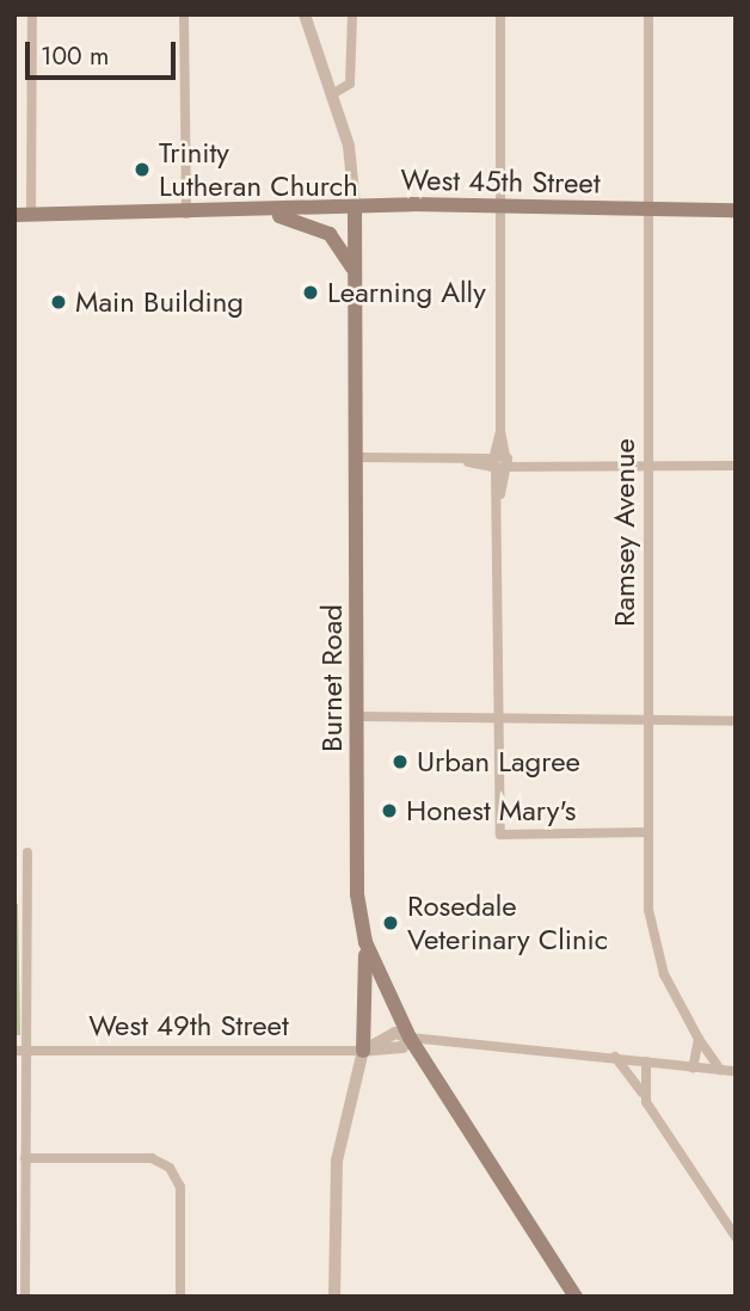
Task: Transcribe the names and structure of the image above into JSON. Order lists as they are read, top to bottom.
{
  "streets": {
    "main road": ["West 45th Street", "Burnet Road"],
    "street": ["Ramsey Avenue", "West 49th Street"]
  },
  "crossings": [
    ["West 45th Street", "Ramsey Avenue"],
    ["West 45th Street", "Burnet Road"],
    ["Ramsey Avenue", "West 49th Street"],
    ["Burnet Road", "West 49th Street"]
  ],
  "places": [
    "Trinity Lutheran Church",
    "Learning Ally",
    "Main Building",
    "Urban Lagree",
    "Honest Mary's",
    "Rosedale Veterinary Clinic"
  ],
  "scale_bar": "100 m"
}
